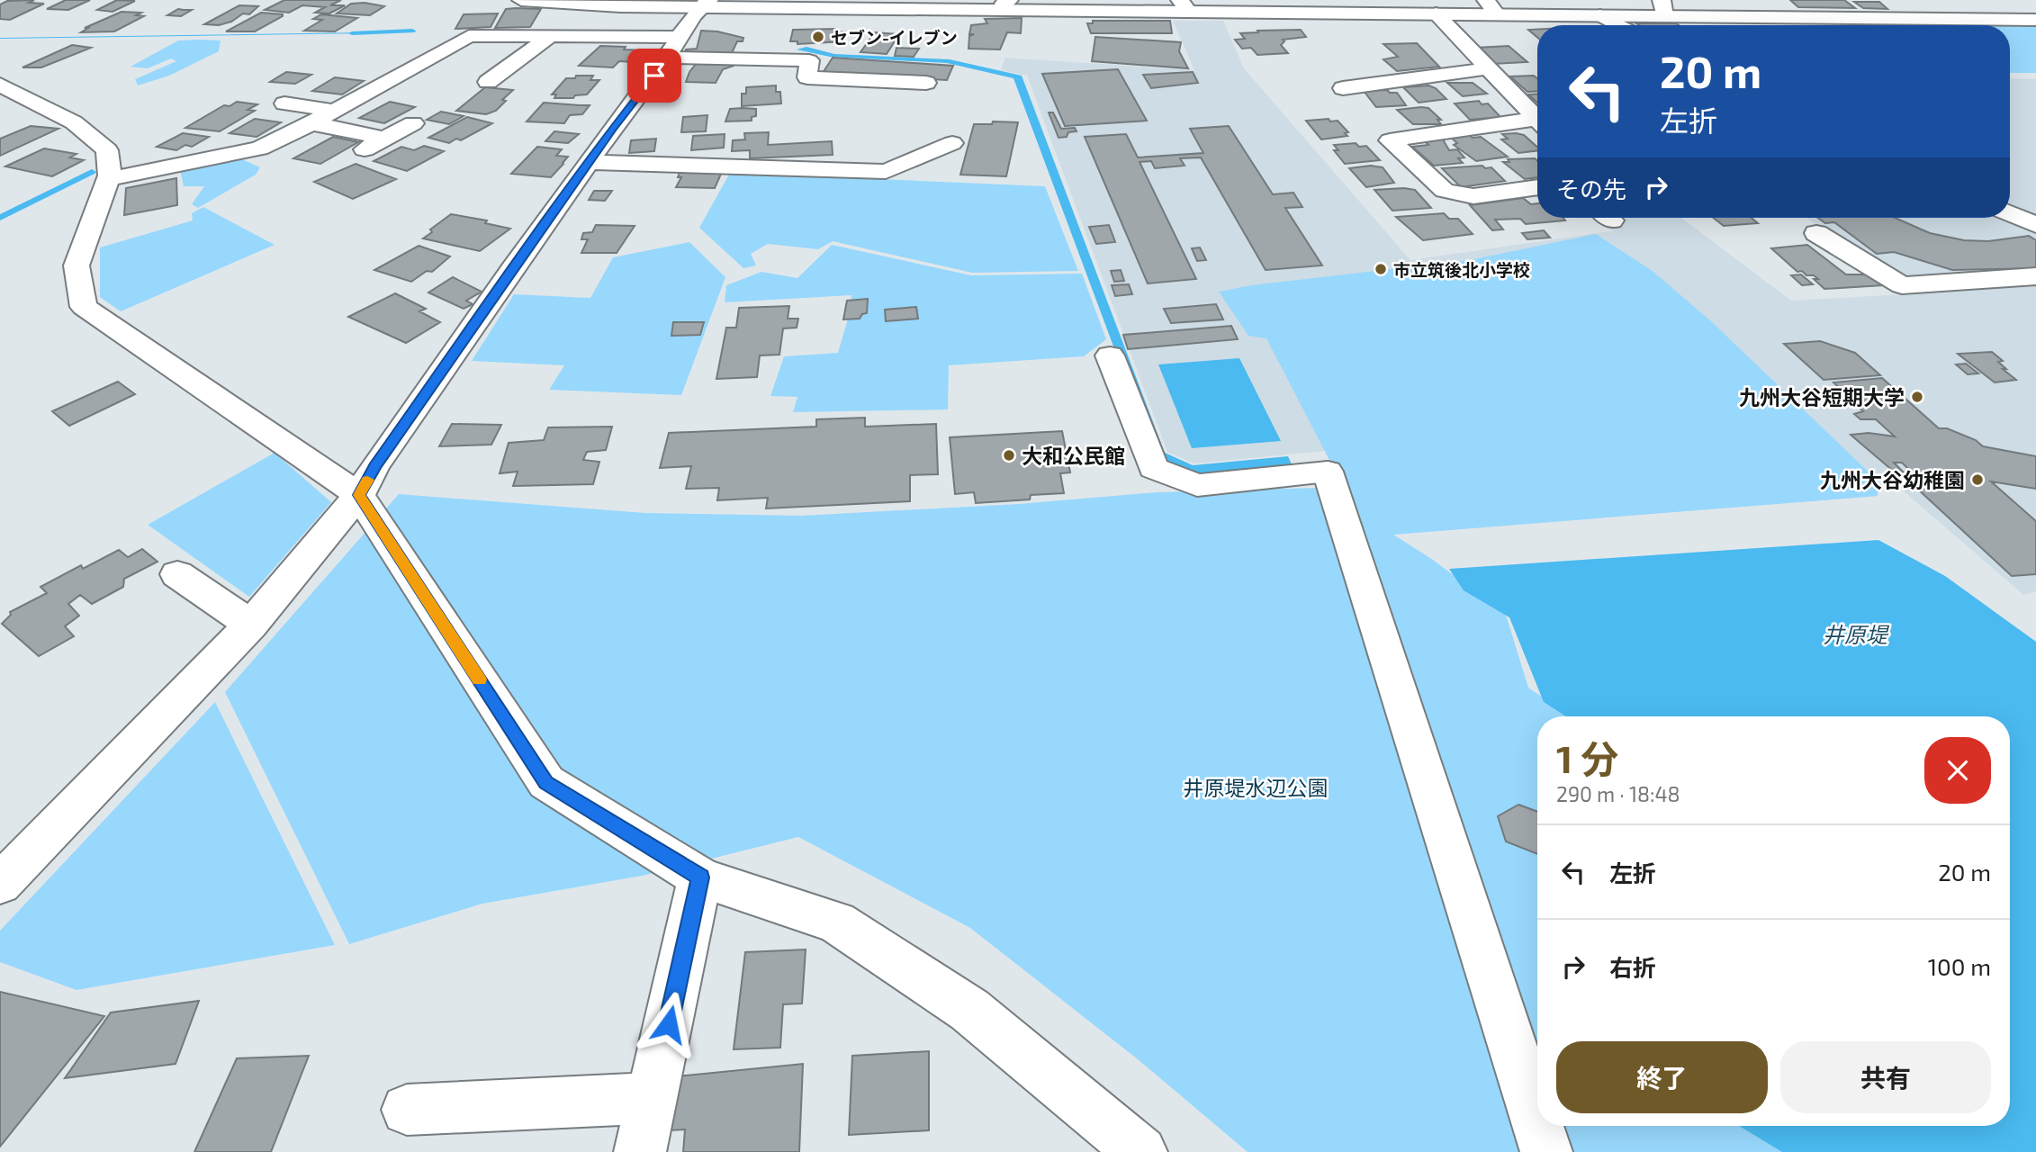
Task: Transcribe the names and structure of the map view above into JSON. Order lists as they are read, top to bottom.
{
  "water": ["井原堤"],
  "parks": ["井原堤水辺公園"],
  "places": [
    "セブン-イレブン",
    "市立筑後北小学校",
    "九州大谷短期大学",
    "大和公民館",
    "九州大谷幼稚園"
  ],
  "page": {
    "turn": ["20 m", "左折"],
    "then": "その先",
    "heading": ["1 分", "290 m · 18:48"],
    "list": [
      {
        "name": "左折",
        "value": "20 m"
      },
      {
        "name": "右折",
        "value": "100 m"
      }
    ],
    "buttons": ["終了", "共有"]
  }
}
